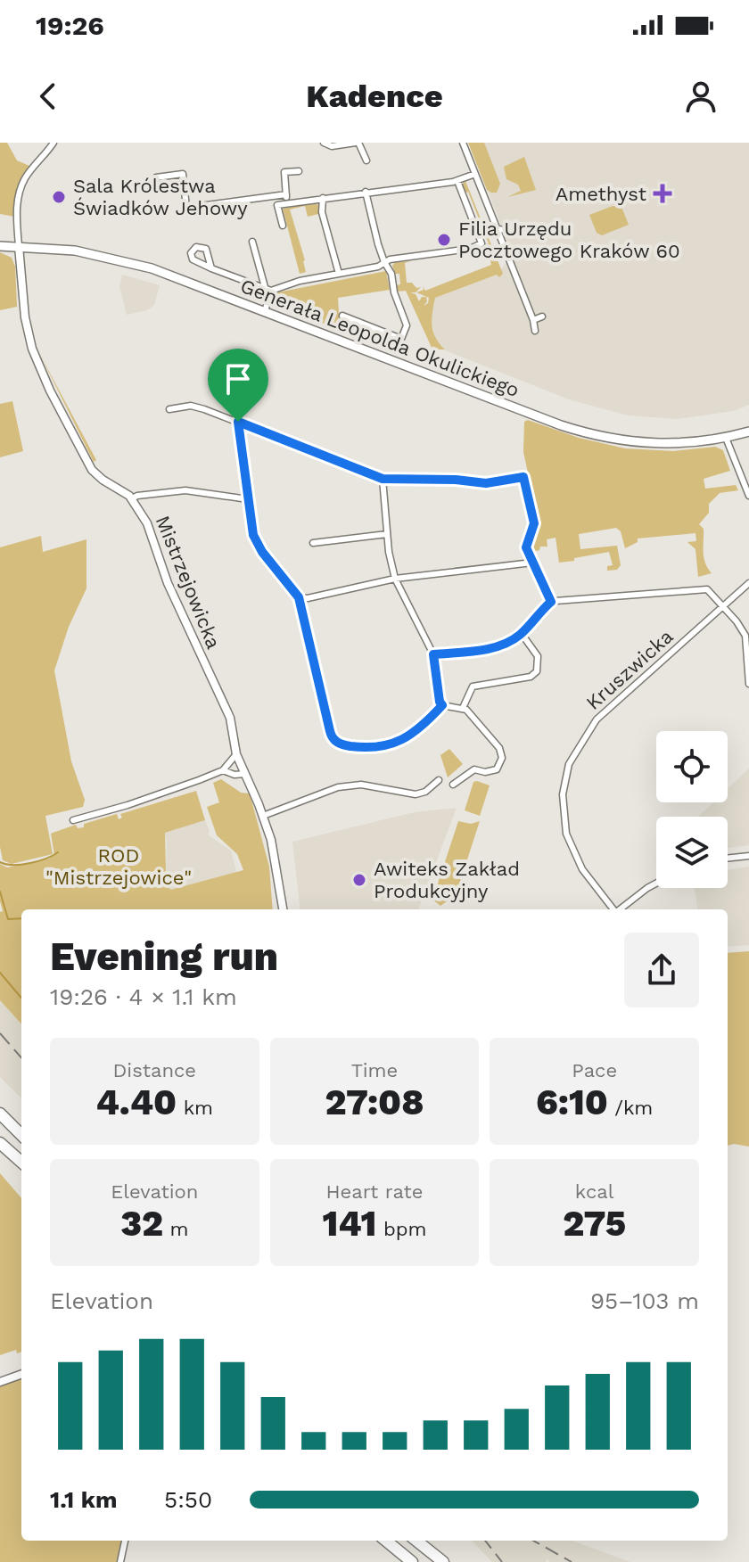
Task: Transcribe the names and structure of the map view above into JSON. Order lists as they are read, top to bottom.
{
  "streets": {
    "main road": ["Generała Leopolda Okulickiego"],
    "street": ["Mistrzejowicka", "Kruszwicka"]
  },
  "crossings": [
    ["Generała Leopolda Okulickiego", "Mistrzejowicka"]
  ],
  "parks": ["ROD \"Mistrzejowice\""],
  "places": {
    "health": ["Amethyst"],
    "other": ["Sala Królestwa Świadków Jehowy", "Filia Urzędu Pocztowego Kraków 60", "Awiteks Zakład Produkcyjny"]
  },
  "page": {
    "status": "19:26",
    "header": "Kadence",
    "heading": ["Evening run", "19:26 · 4 × 1.1 km"],
    "stats": [
      ["Distance", "4.40 km"],
      ["Time", "27:08"],
      ["Pace", "6:10 /km"],
      ["Elevation", "32 m"],
      ["Heart rate", "141 bpm"],
      ["kcal", "275"]
    ],
    "chart": ["Elevation", "95–103 m"],
    "list": [
      {
        "name": "1.1 km",
        "note": "5:50"
      }
    ]
  }
}
